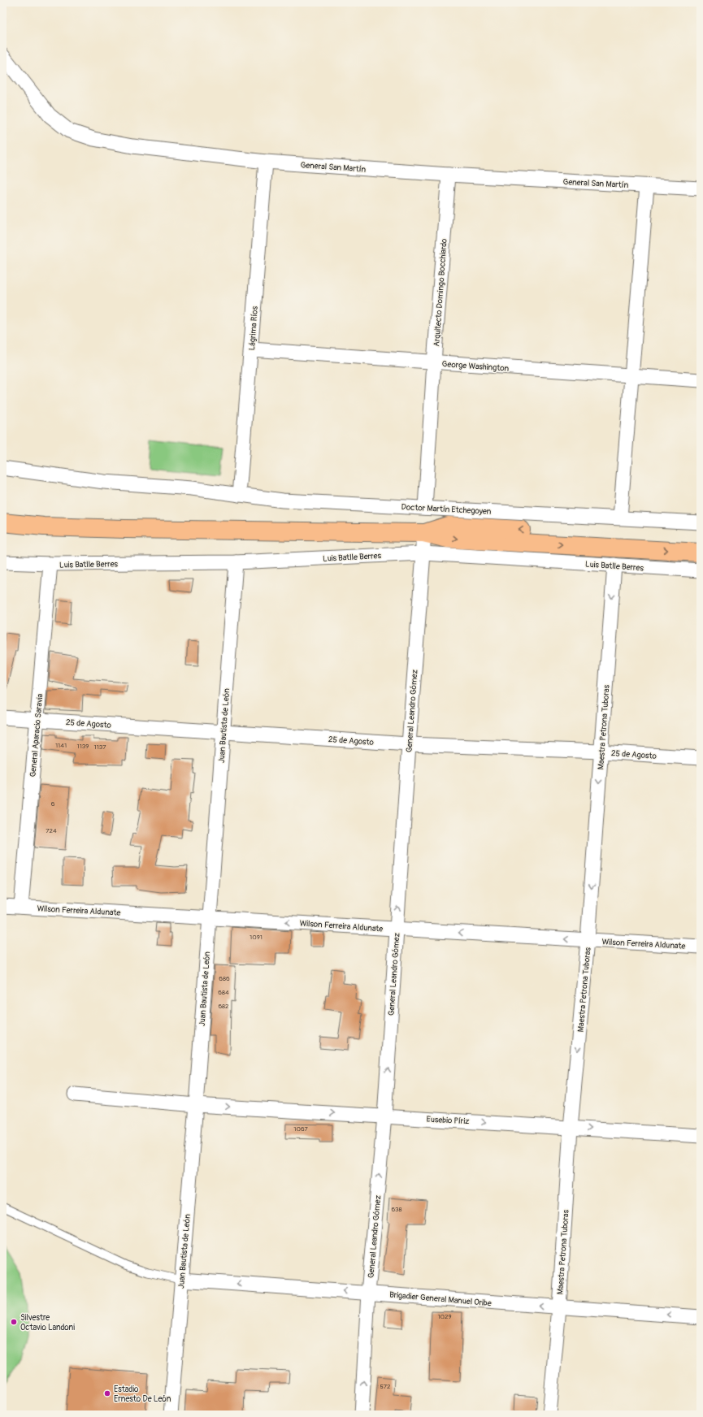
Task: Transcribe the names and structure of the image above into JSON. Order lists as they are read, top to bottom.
{
  "streets": {
    "street": [
      "General San Martín",
      "Arquitecto Domingo Bocchiardo",
      "Lágrima Ríos",
      "George Washington",
      "Doctor Martín Etchegoyen",
      "Luis Batlle Berres",
      "General Leandro Gómez",
      "25 de Agosto",
      "Juan Bautista de León",
      "Maestra Petrona Tuboras",
      "General Aparacio Saravia",
      "Wilson Ferreira Aldunate",
      "Eusebio Píriz",
      "Brigadier General Manuel Oribe"
    ]
  },
  "crossings": [
    ["General San Martín", "Arquitecto Domingo Bocchiardo"],
    ["General San Martín", "Lágrima Ríos"],
    ["Arquitecto Domingo Bocchiardo", "George Washington"],
    ["Arquitecto Domingo Bocchiardo", "Doctor Martín Etchegoyen"],
    ["Lágrima Ríos", "George Washington"],
    ["Lágrima Ríos", "Doctor Martín Etchegoyen"],
    ["Luis Batlle Berres", "General Leandro Gómez"],
    ["Luis Batlle Berres", "Juan Bautista de León"],
    ["Luis Batlle Berres", "Maestra Petrona Tuboras"],
    ["Luis Batlle Berres", "General Aparacio Saravia"],
    ["General Leandro Gómez", "25 de Agosto"],
    ["General Leandro Gómez", "Wilson Ferreira Aldunate"],
    ["General Leandro Gómez", "Eusebio Píriz"],
    ["General Leandro Gómez", "Brigadier General Manuel Oribe"],
    ["25 de Agosto", "Juan Bautista de León"],
    ["25 de Agosto", "Maestra Petrona Tuboras"],
    ["25 de Agosto", "General Aparacio Saravia"],
    ["Juan Bautista de León", "Wilson Ferreira Aldunate"],
    ["Juan Bautista de León", "Eusebio Píriz"],
    ["Juan Bautista de León", "Brigadier General Manuel Oribe"],
    ["Maestra Petrona Tuboras", "Wilson Ferreira Aldunate"],
    ["Maestra Petrona Tuboras", "Eusebio Píriz"],
    ["Maestra Petrona Tuboras", "Brigadier General Manuel Oribe"],
    ["General Aparacio Saravia", "Wilson Ferreira Aldunate"]
  ],
  "one_way": [
    "General Leandro Gómez",
    "Maestra Petrona Tuboras",
    "Wilson Ferreira Aldunate",
    "Eusebio Píriz",
    "Brigadier General Manuel Oribe"
  ],
  "places": ["Silvestre Octavio Landoni", "Estadio Ernesto De León"],
  "house_numbers": [
    "1141",
    "1139",
    "1137",
    "6",
    "724",
    "1091",
    "686",
    "684",
    "682",
    "1067",
    "638",
    "1029",
    "572"
  ]
}
